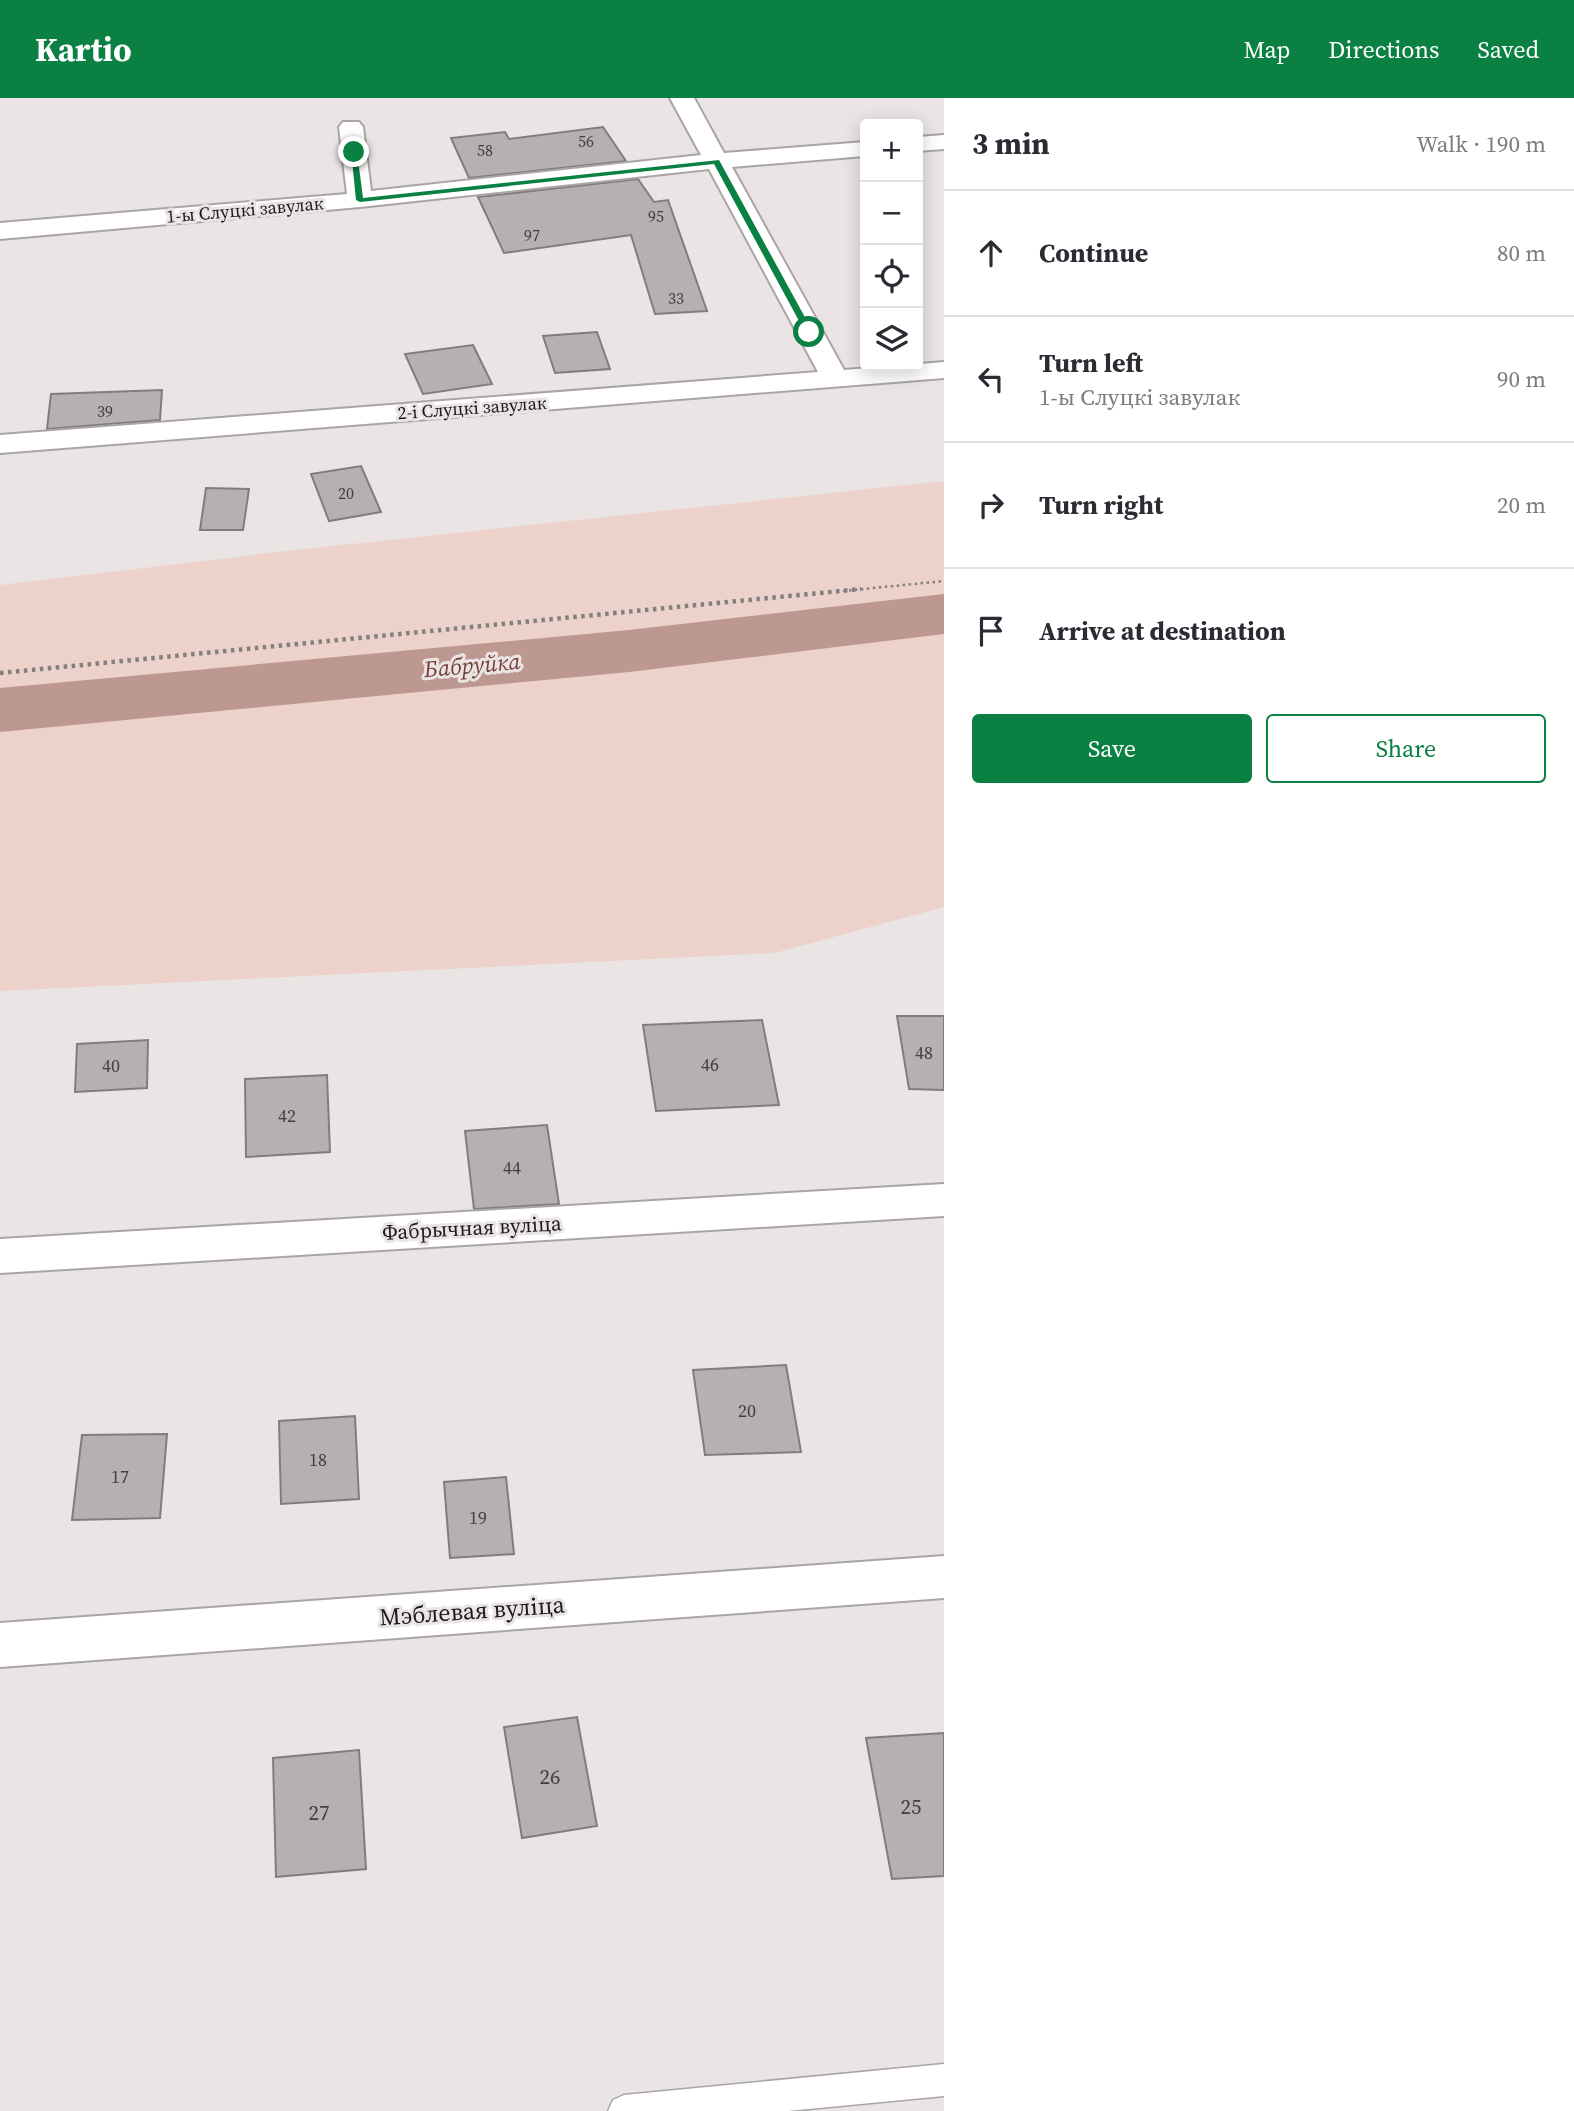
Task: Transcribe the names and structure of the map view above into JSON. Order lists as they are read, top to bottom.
{
  "streets": {
    "street": [
      "1-ы Слуцкі завулак",
      "2-і Слуцкі завулак",
      "Фабрычная вуліца",
      "Мэблевая вуліца"
    ]
  },
  "water": ["Бабруйка"],
  "house_numbers": [
    "56",
    "58",
    "95",
    "97",
    "33",
    "39",
    "20",
    "48",
    "46",
    "40",
    "42",
    "44",
    "20",
    "18",
    "17",
    "19",
    "26",
    "25",
    "27"
  ],
  "page": {
    "header": "Kartio",
    "nav": ["Map", "Directions", "Saved"],
    "heading": ["3 min", "Walk · 190 m"],
    "map_buttons": ["+", "−"],
    "list": [
      ["Continue", "80 m"],
      ["Turn left", "1-ы Слуцкі завулак", "90 m"],
      ["Turn right", "20 m"],
      "Arrive at destination"
    ],
    "buttons": ["Save", "Share"]
  }
}
